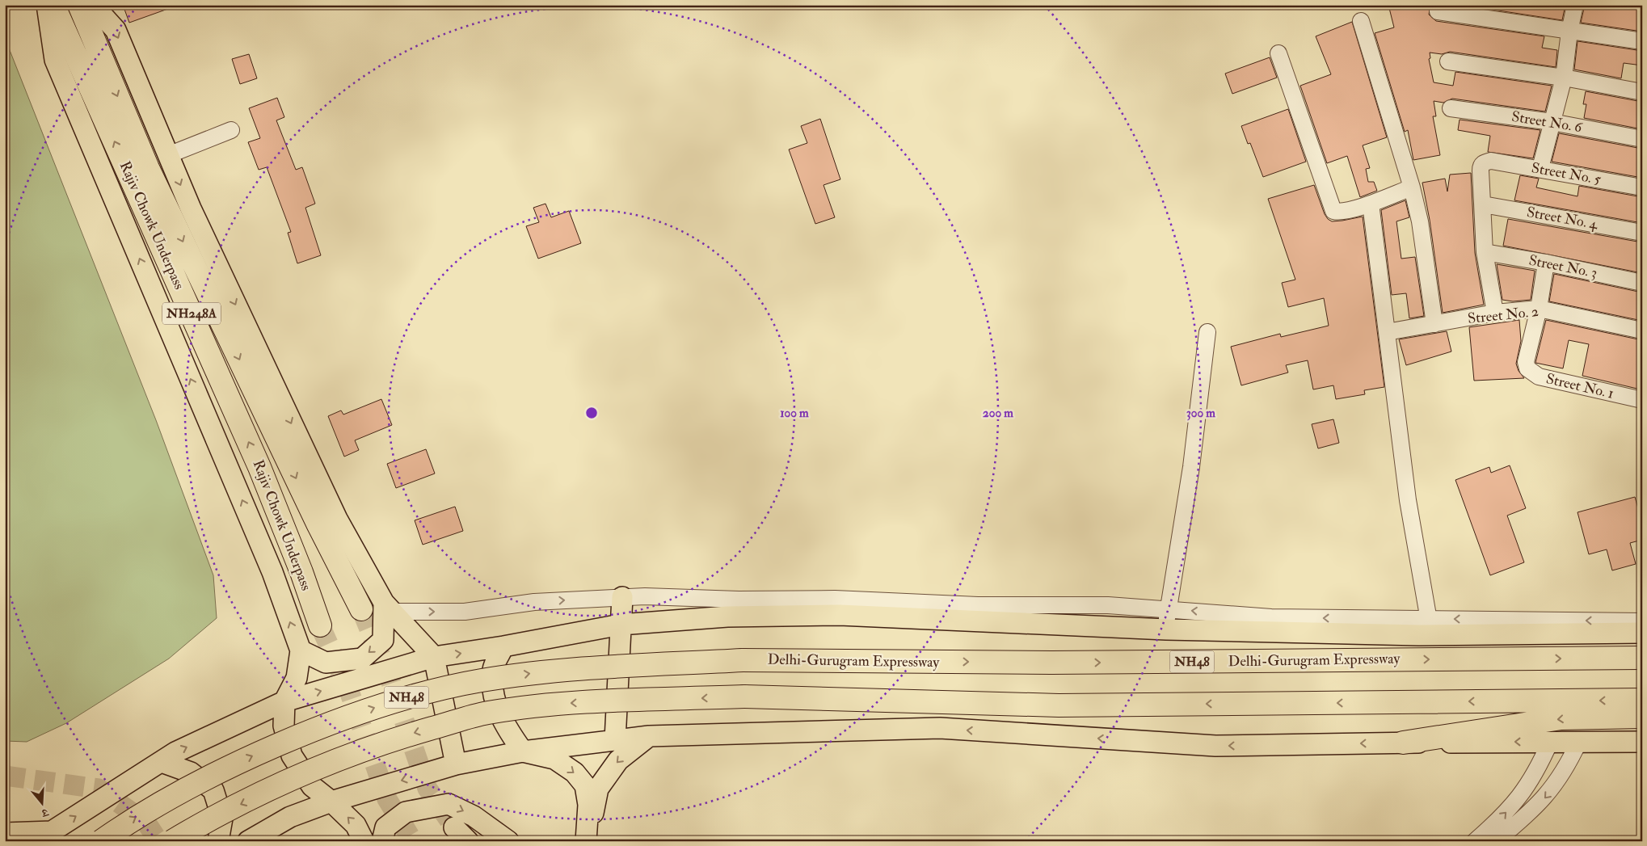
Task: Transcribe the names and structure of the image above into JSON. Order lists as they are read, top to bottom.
{
  "streets": {
    "highway": [
      "Rajiv Chowk Underpass",
      "NH248A",
      "Delhi-Gurugram Expressway",
      "NH48"
    ],
    "street": [
      "Street No. 6",
      "Street No. 5",
      "Street No. 4",
      "Street No. 3",
      "Street No. 2",
      "Street No. 1"
    ]
  },
  "crossings": [
    ["Street No. 5", "Street No. 4"],
    ["Street No. 2", "Street No. 1"]
  ],
  "north": "bottom",
  "rings": ["100 m", "200 m", "300 m"]
}
